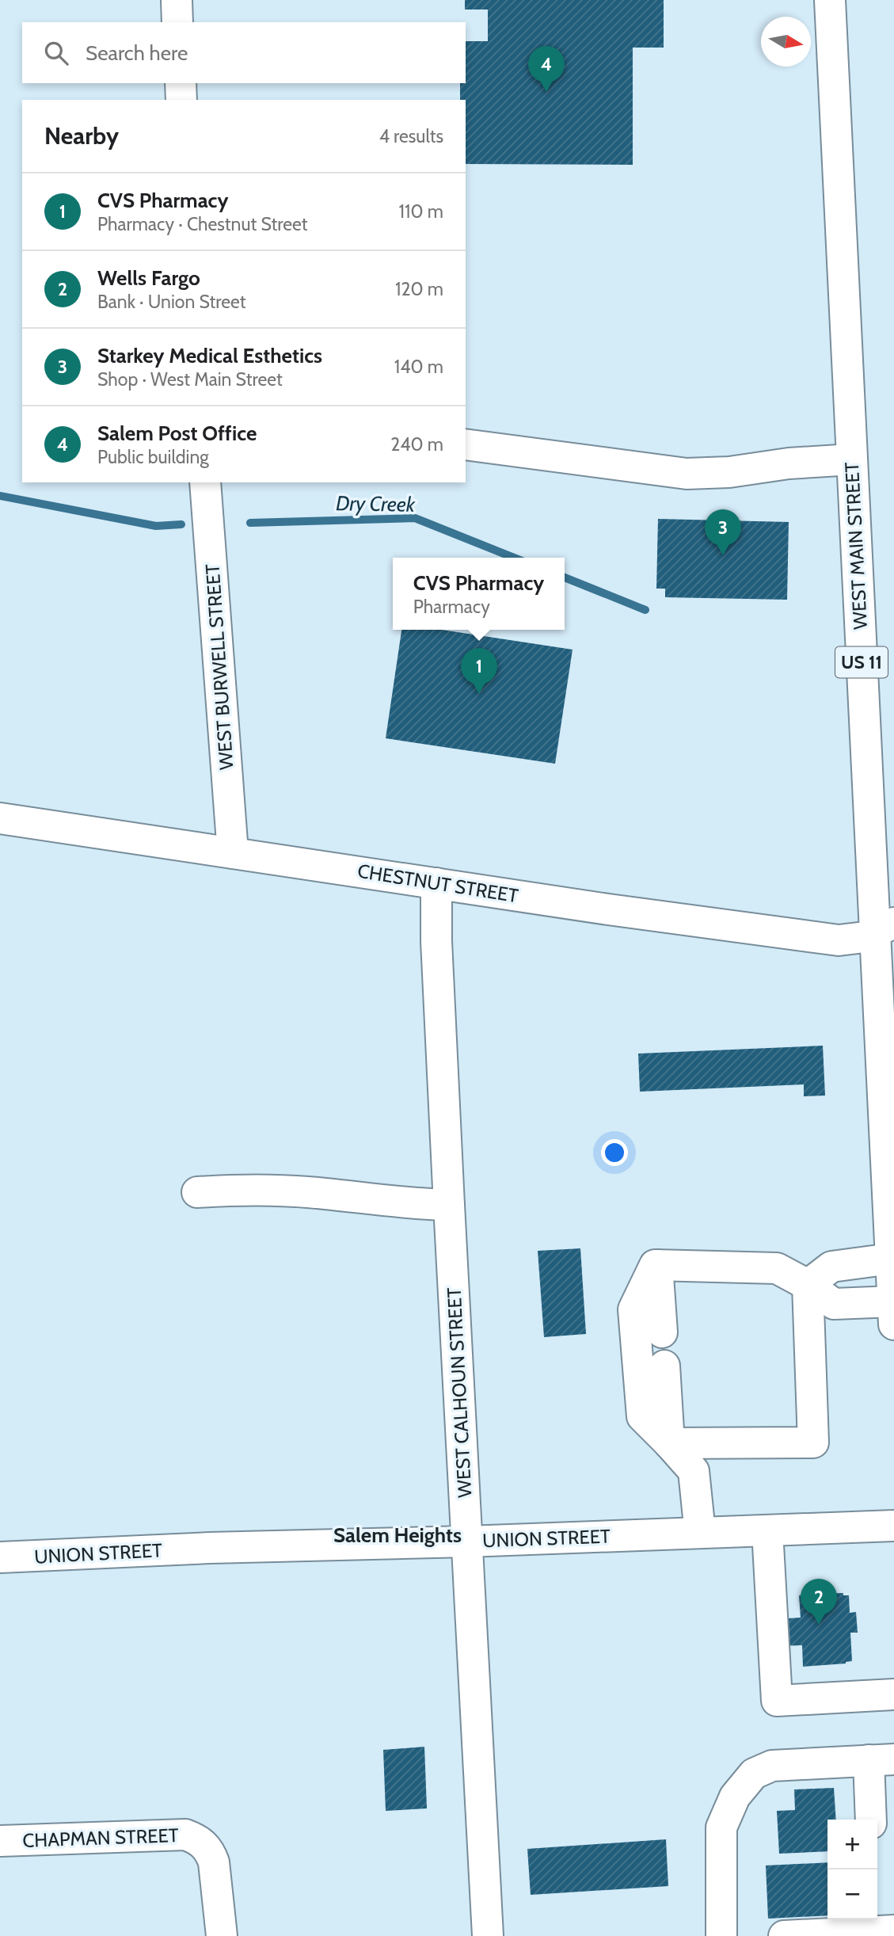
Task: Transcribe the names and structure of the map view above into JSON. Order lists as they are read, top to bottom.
{
  "streets": {
    "street": [
      "WEST MAIN STREET",
      "US 11",
      "WEST BURWELL STREET",
      "CHESTNUT STREET",
      "WEST CALHOUN STREET",
      "UNION STREET",
      "CHAPMAN STREET"
    ]
  },
  "crossings": [
    ["WEST MAIN STREET", "CHESTNUT STREET"],
    ["WEST BURWELL STREET", "CHESTNUT STREET"],
    ["CHESTNUT STREET", "WEST CALHOUN STREET"],
    ["WEST CALHOUN STREET", "UNION STREET"]
  ],
  "districts": ["Salem Heights"],
  "water": ["Dry Creek"],
  "north": "right",
  "page": {
    "search": "Search here",
    "pins": [
      "4",
      "3",
      "1",
      "2"
    ],
    "heading": ["Nearby", "4 results"],
    "list": [
      {
        "mark": "1",
        "name": "CVS Pharmacy",
        "note": "Pharmacy · Chestnut Street",
        "value": "110 m"
      },
      {
        "mark": "2",
        "name": "Wells Fargo",
        "note": "Bank · Union Street",
        "value": "120 m"
      },
      {
        "mark": "3",
        "name": "Starkey Medical Esthetics",
        "note": "Shop · West Main Street",
        "value": "140 m"
      },
      {
        "mark": "4",
        "name": "Salem Post Office",
        "note": "Public building",
        "value": "240 m"
      }
    ],
    "popup": ["CVS Pharmacy", "Pharmacy"],
    "map_buttons": ["+", "−"]
  }
}
